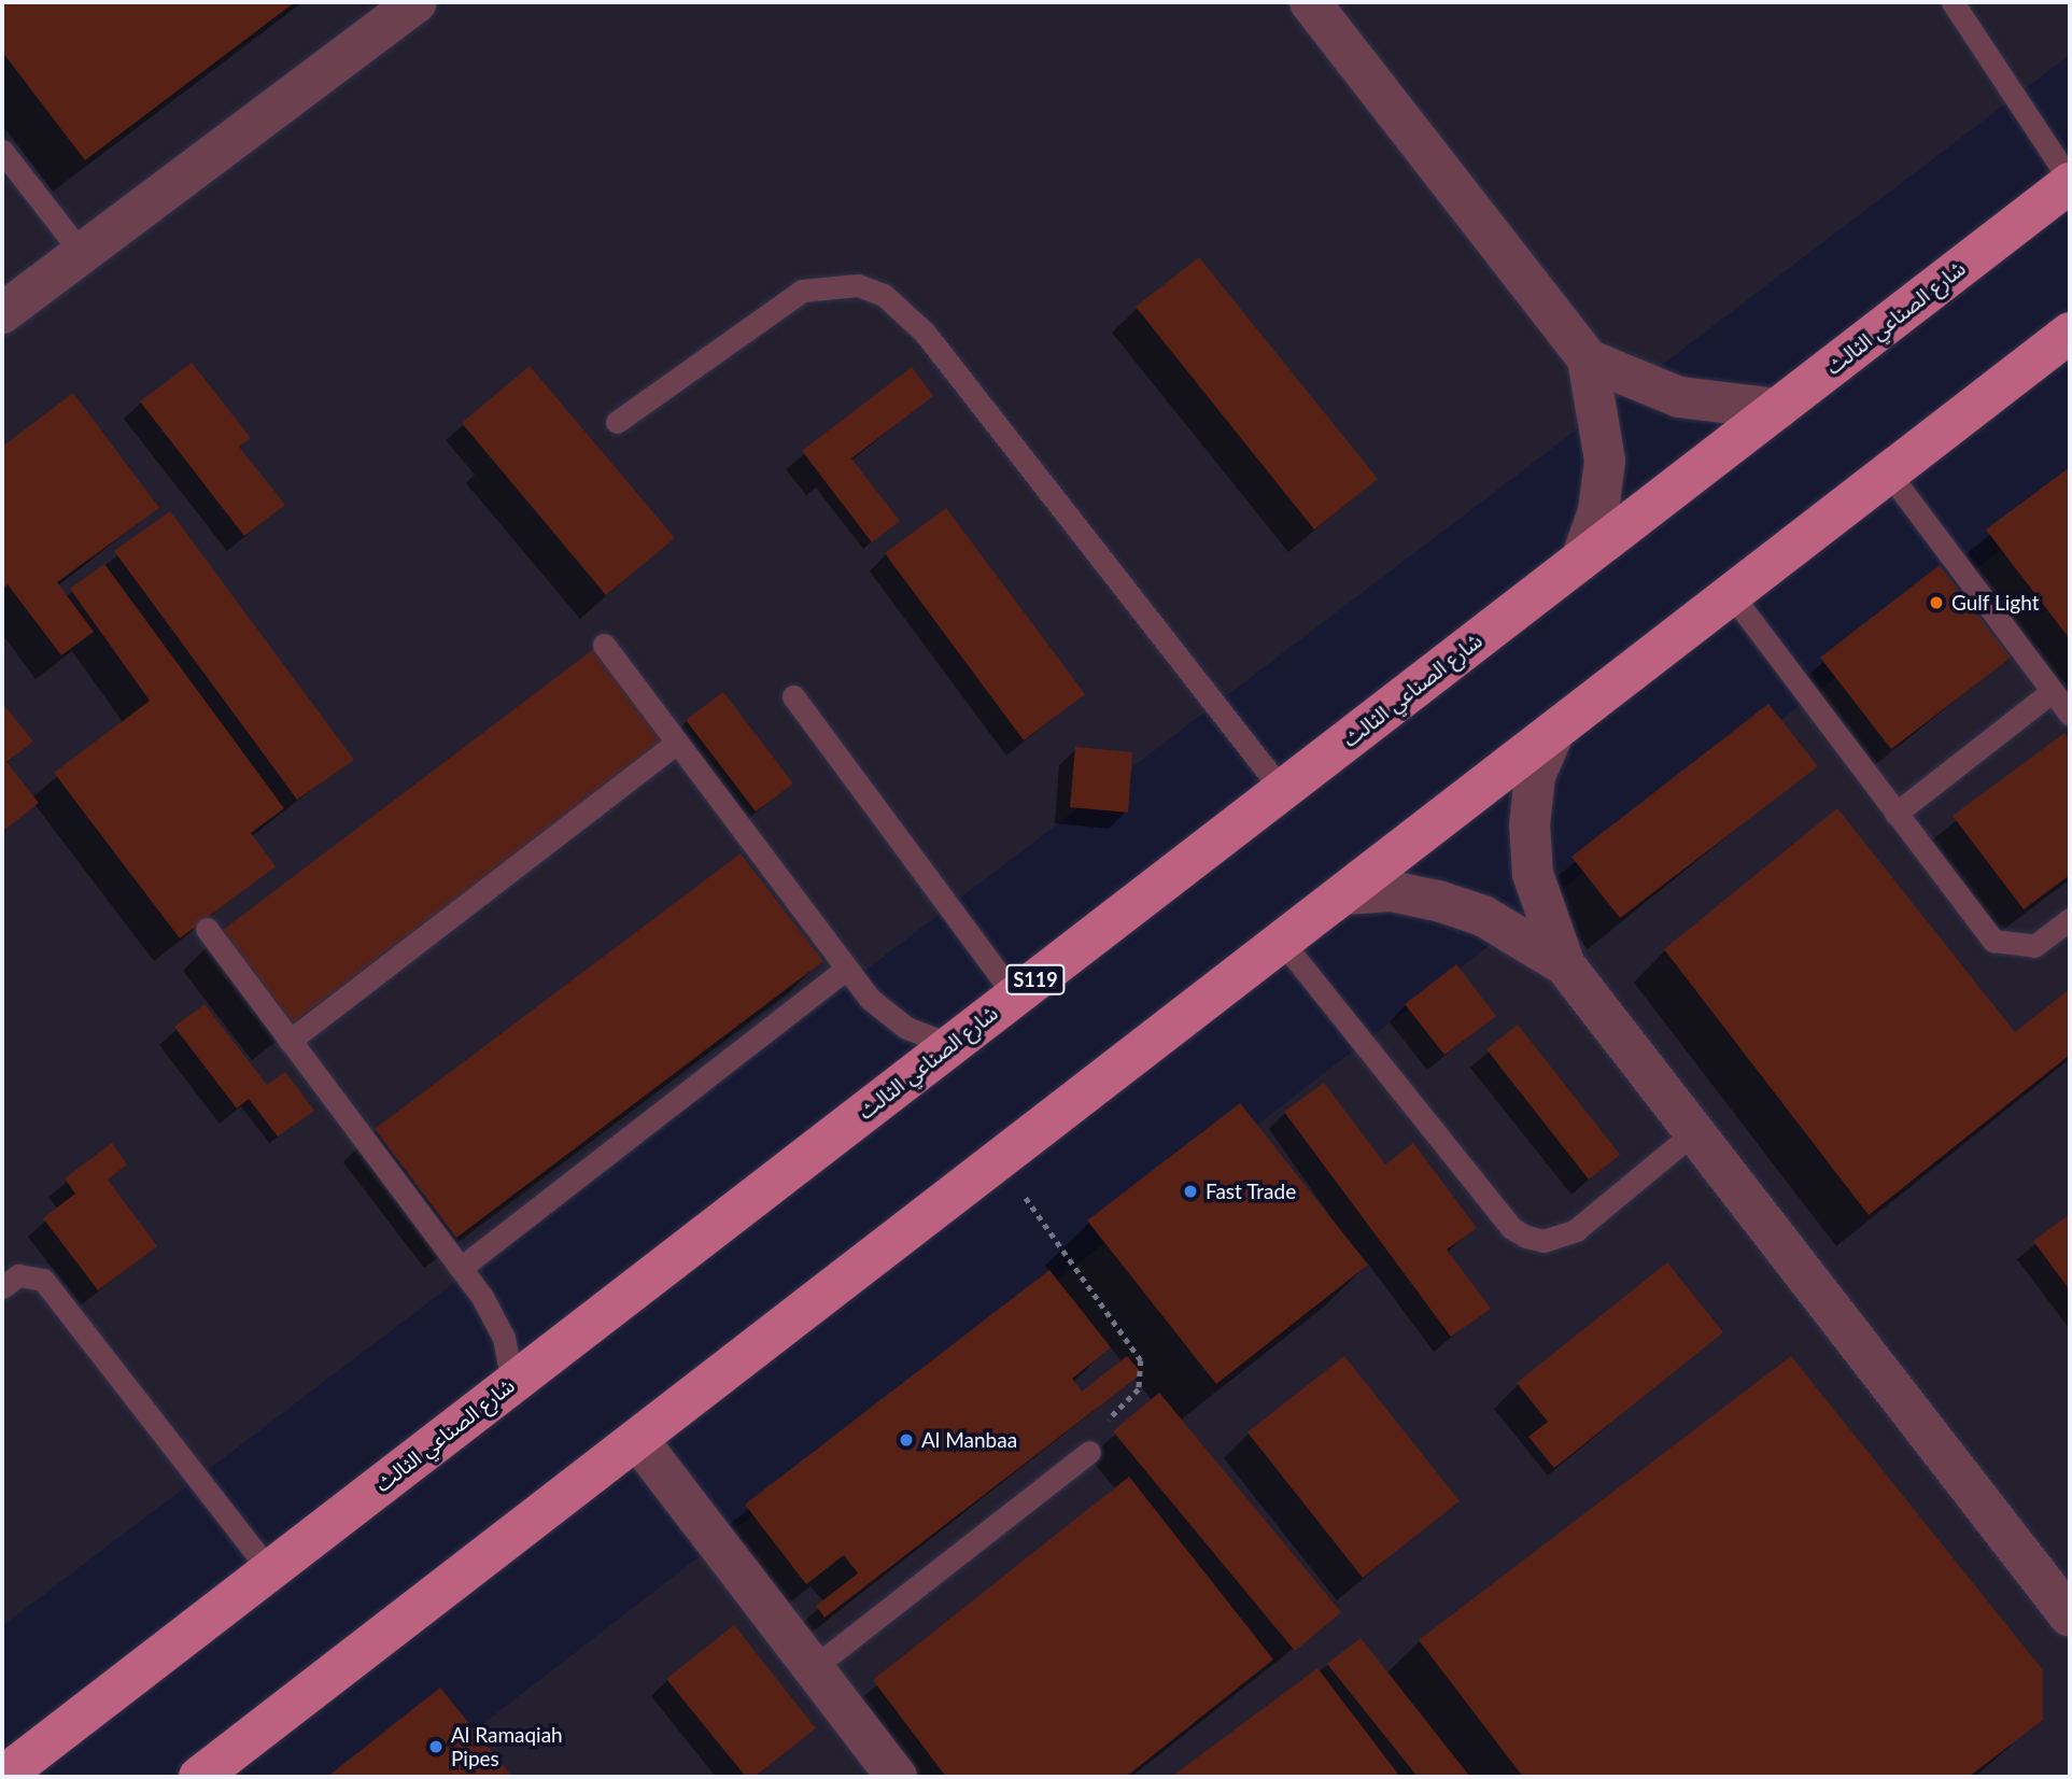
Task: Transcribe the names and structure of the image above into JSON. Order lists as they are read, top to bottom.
{
  "streets": {
    "main road": ["شارع الصناعي الثالث", "S119"]
  },
  "places": [
    "Gulf Light",
    "Fast Trade",
    "Al Manbaa",
    "Al Ramaqiah Pipes"
  ]
}
